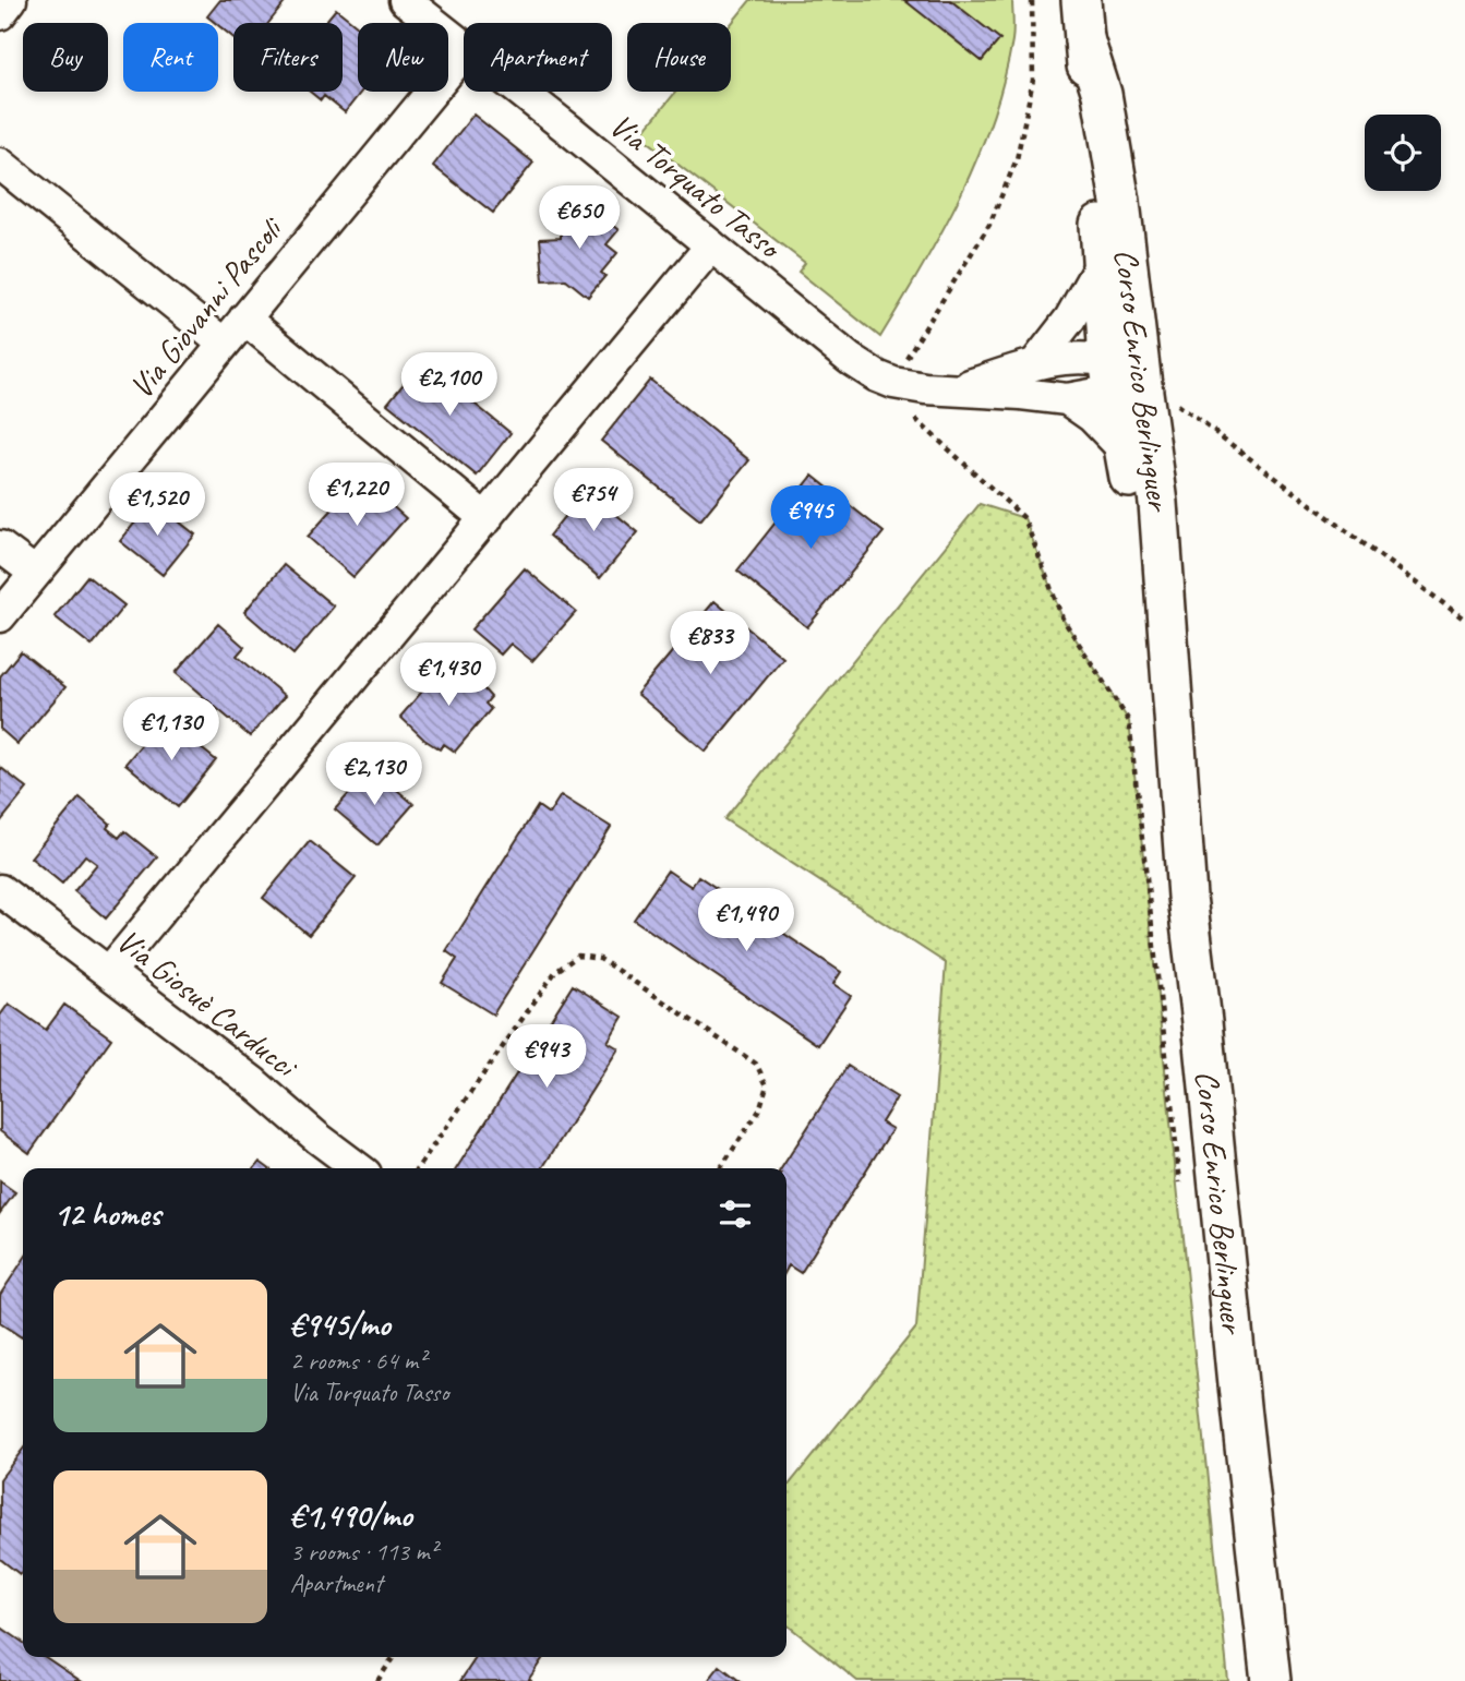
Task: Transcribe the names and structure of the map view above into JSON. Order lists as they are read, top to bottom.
{
  "streets": {
    "street": [
      "Via Torquato Tasso",
      "Via Giovanni Pascoli",
      "Corso Enrico Berlinguer",
      "Via Giosuè Carducci"
    ]
  },
  "crossings": [
    ["Via Torquato Tasso", "Corso Enrico Berlinguer"]
  ],
  "page": {
    "chip": [
      "Buy",
      "Rent",
      "Filters",
      "New",
      "Apartment",
      "House"
    ],
    "price": [
      "€650",
      "€2,100",
      "€1,220",
      "€754",
      "€1,520",
      "€945",
      "€833",
      "€1,430",
      "€1,130",
      "€2,130",
      "€1,490",
      "€943"
    ],
    "heading": "12 homes",
    "list": [
      {
        "name": "€945/mo",
        "note": "2 rooms · 64 m² · Via Torquato Tasso"
      },
      {
        "name": "€1,490/mo",
        "note": "3 rooms · 113 m² · Apartment"
      }
    ]
  }
}
